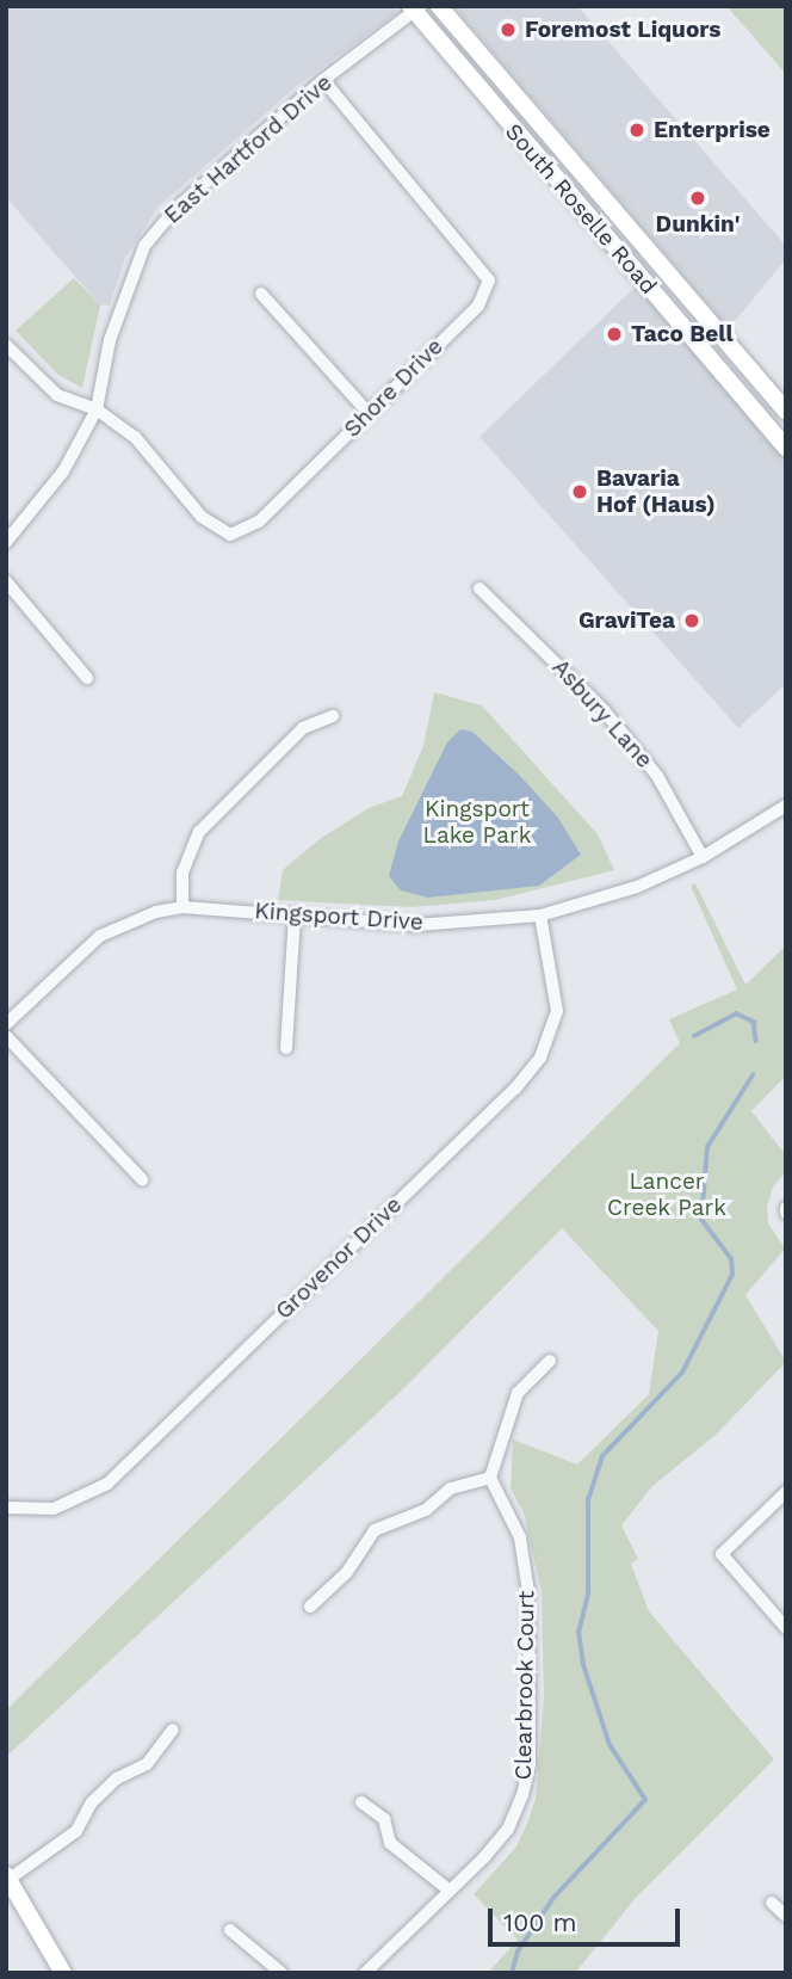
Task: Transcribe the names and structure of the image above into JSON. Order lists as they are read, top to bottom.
{
  "streets": {
    "main road": ["South Roselle Road"],
    "street": [
      "East Hartford Drive",
      "Shore Drive",
      "Asbury Lane",
      "Kingsport Drive",
      "Grovenor Drive",
      "Clearbrook Court"
    ]
  },
  "crossings": [
    ["East Hartford Drive", "South Roselle Road"],
    ["East Hartford Drive", "Shore Drive"],
    ["Asbury Lane", "Kingsport Drive"],
    ["Kingsport Drive", "Grovenor Drive"]
  ],
  "parks": ["Kingsport Lake Park", "Lancer Creek Park"],
  "places": [
    "Foremost Liquors",
    "Enterprise",
    "Dunkin'",
    "Taco Bell",
    "Bavaria Hof (Haus)",
    "GraviTea"
  ],
  "scale_bar": "100 m"
}
